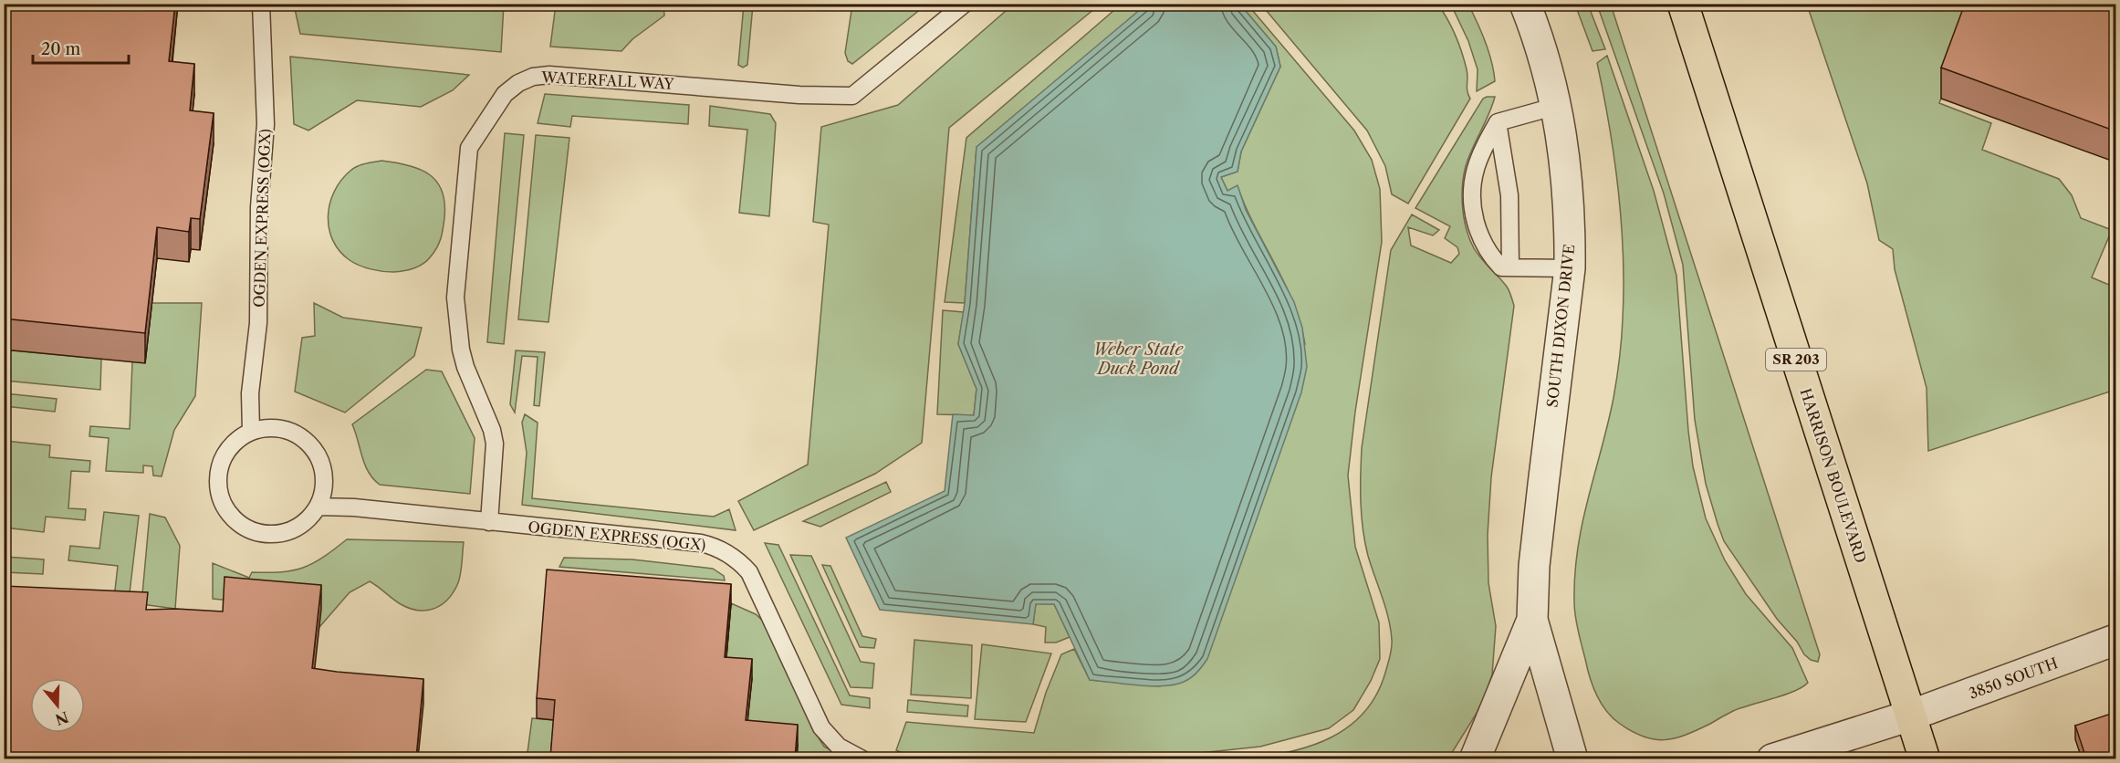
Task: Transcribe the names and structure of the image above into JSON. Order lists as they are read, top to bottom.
{
  "streets": {
    "main road": ["SR 203", "HARRISON BOULEVARD"],
    "street": ["SOUTH DIXON DRIVE", "3850 SOUTH"],
    "lane": ["WATERFALL WAY", "OGDEN EXPRESS (OGX)"]
  },
  "crossings": [
    ["WATERFALL WAY", "OGDEN EXPRESS (OGX)"],
    ["HARRISON BOULEVARD", "3850 SOUTH"]
  ],
  "water": ["Weber State Duck Pond"],
  "scale_bar": "20 m",
  "north": "bottom"
}
